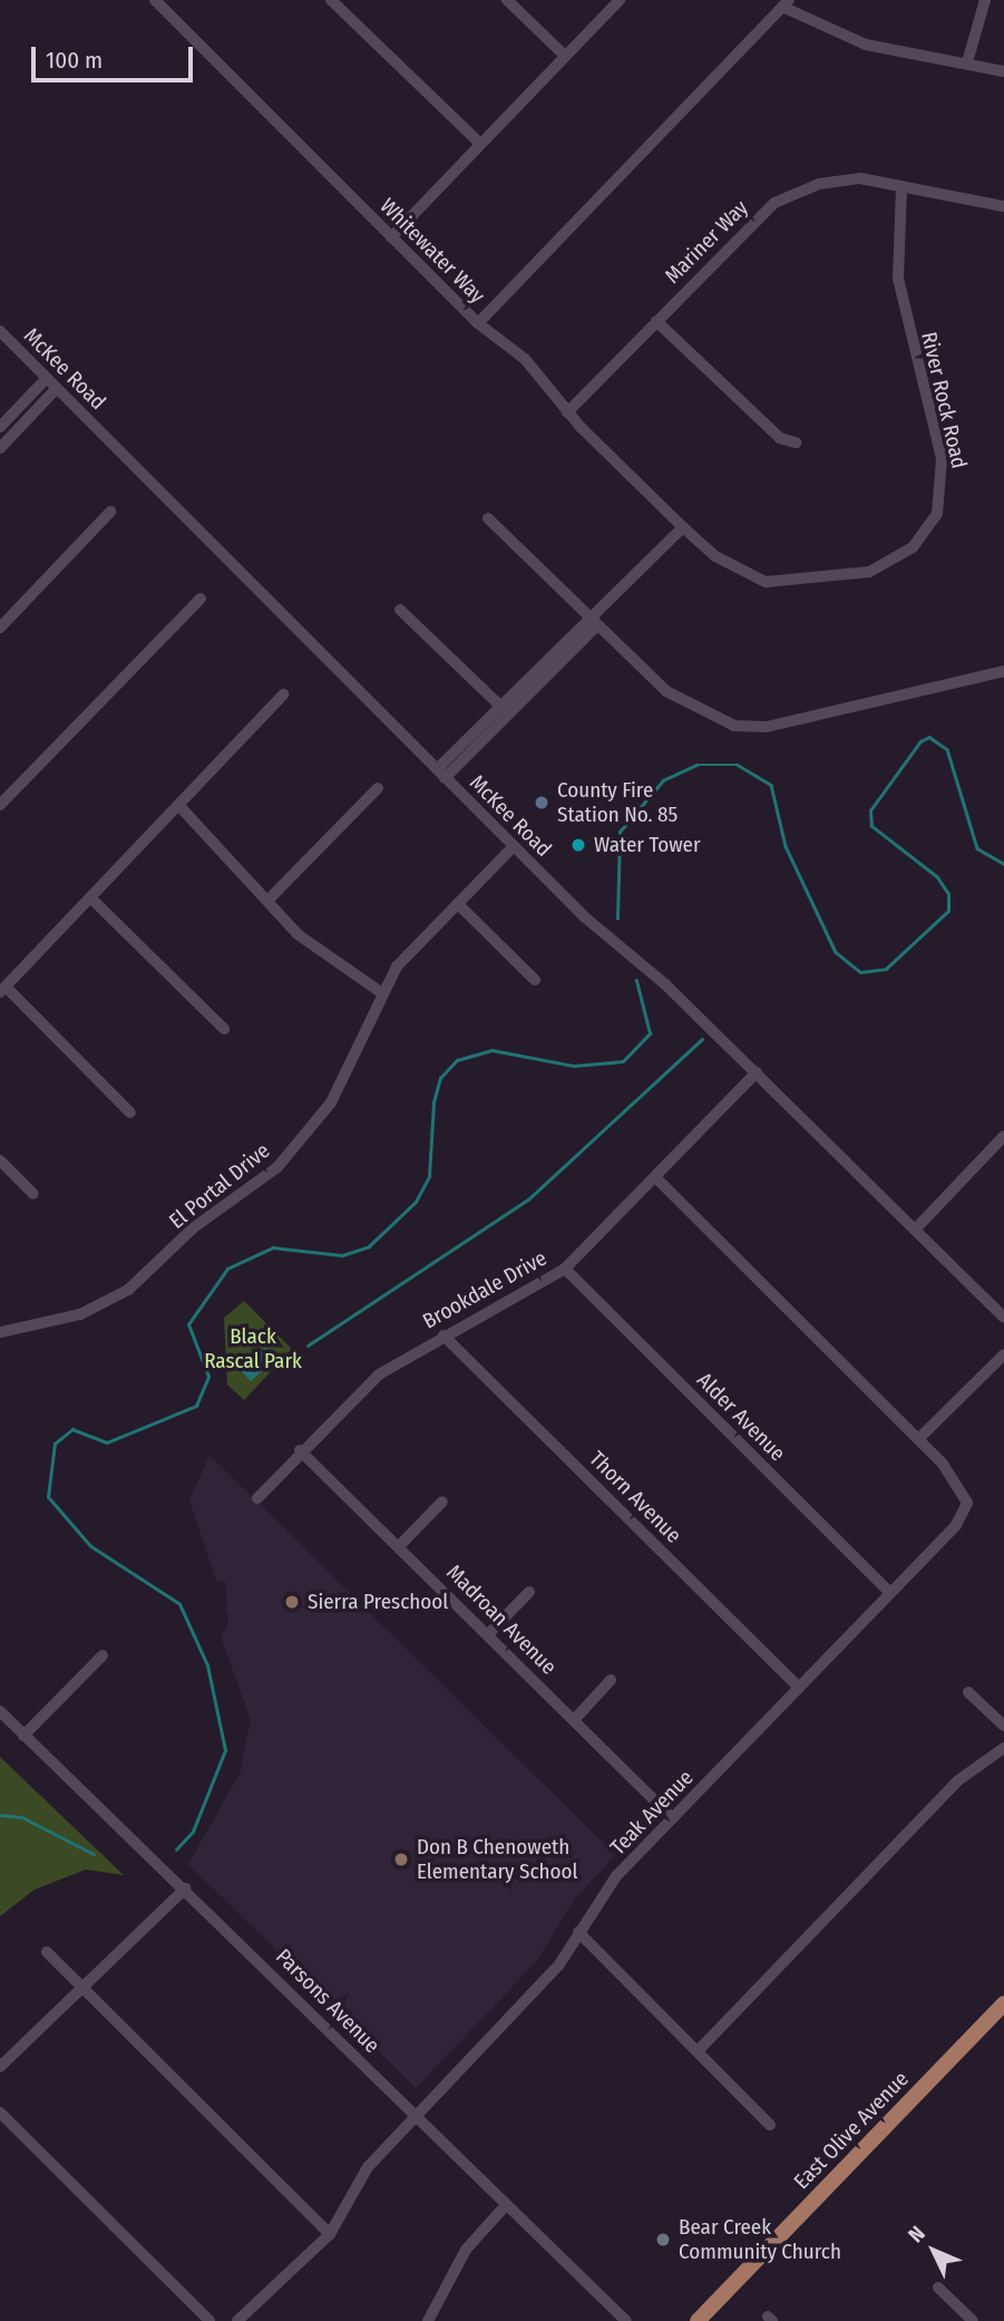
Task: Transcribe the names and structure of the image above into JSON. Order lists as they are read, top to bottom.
{
  "streets": {
    "main road": ["East Olive Avenue"],
    "street": [
      "Mariner Way",
      "Whitewater Way",
      "McKee Road",
      "River Rock Road",
      "El Portal Drive",
      "Brookdale Drive",
      "Alder Avenue",
      "Thorn Avenue",
      "Madroan Avenue",
      "Teak Avenue",
      "Parsons Avenue"
    ]
  },
  "crossings": [
    ["Mariner Way", "Whitewater Way"],
    ["Mariner Way", "River Rock Road"],
    ["Whitewater Way", "River Rock Road"],
    ["McKee Road", "El Portal Drive"],
    ["McKee Road", "Brookdale Drive"],
    ["Brookdale Drive", "Alder Avenue"],
    ["Brookdale Drive", "Thorn Avenue"],
    ["Brookdale Drive", "Madroan Avenue"],
    ["Alder Avenue", "Teak Avenue"],
    ["Thorn Avenue", "Teak Avenue"],
    ["Madroan Avenue", "Teak Avenue"],
    ["Teak Avenue", "Parsons Avenue"]
  ],
  "parks": ["Black Rascal Park"],
  "places": [
    "County Fire Station No. 85",
    "Water Tower",
    "Sierra Preschool",
    "Don B Chenoweth Elementary School",
    "Bear Creek Community Church"
  ],
  "scale_bar": "100 m",
  "north": "top left"
}
